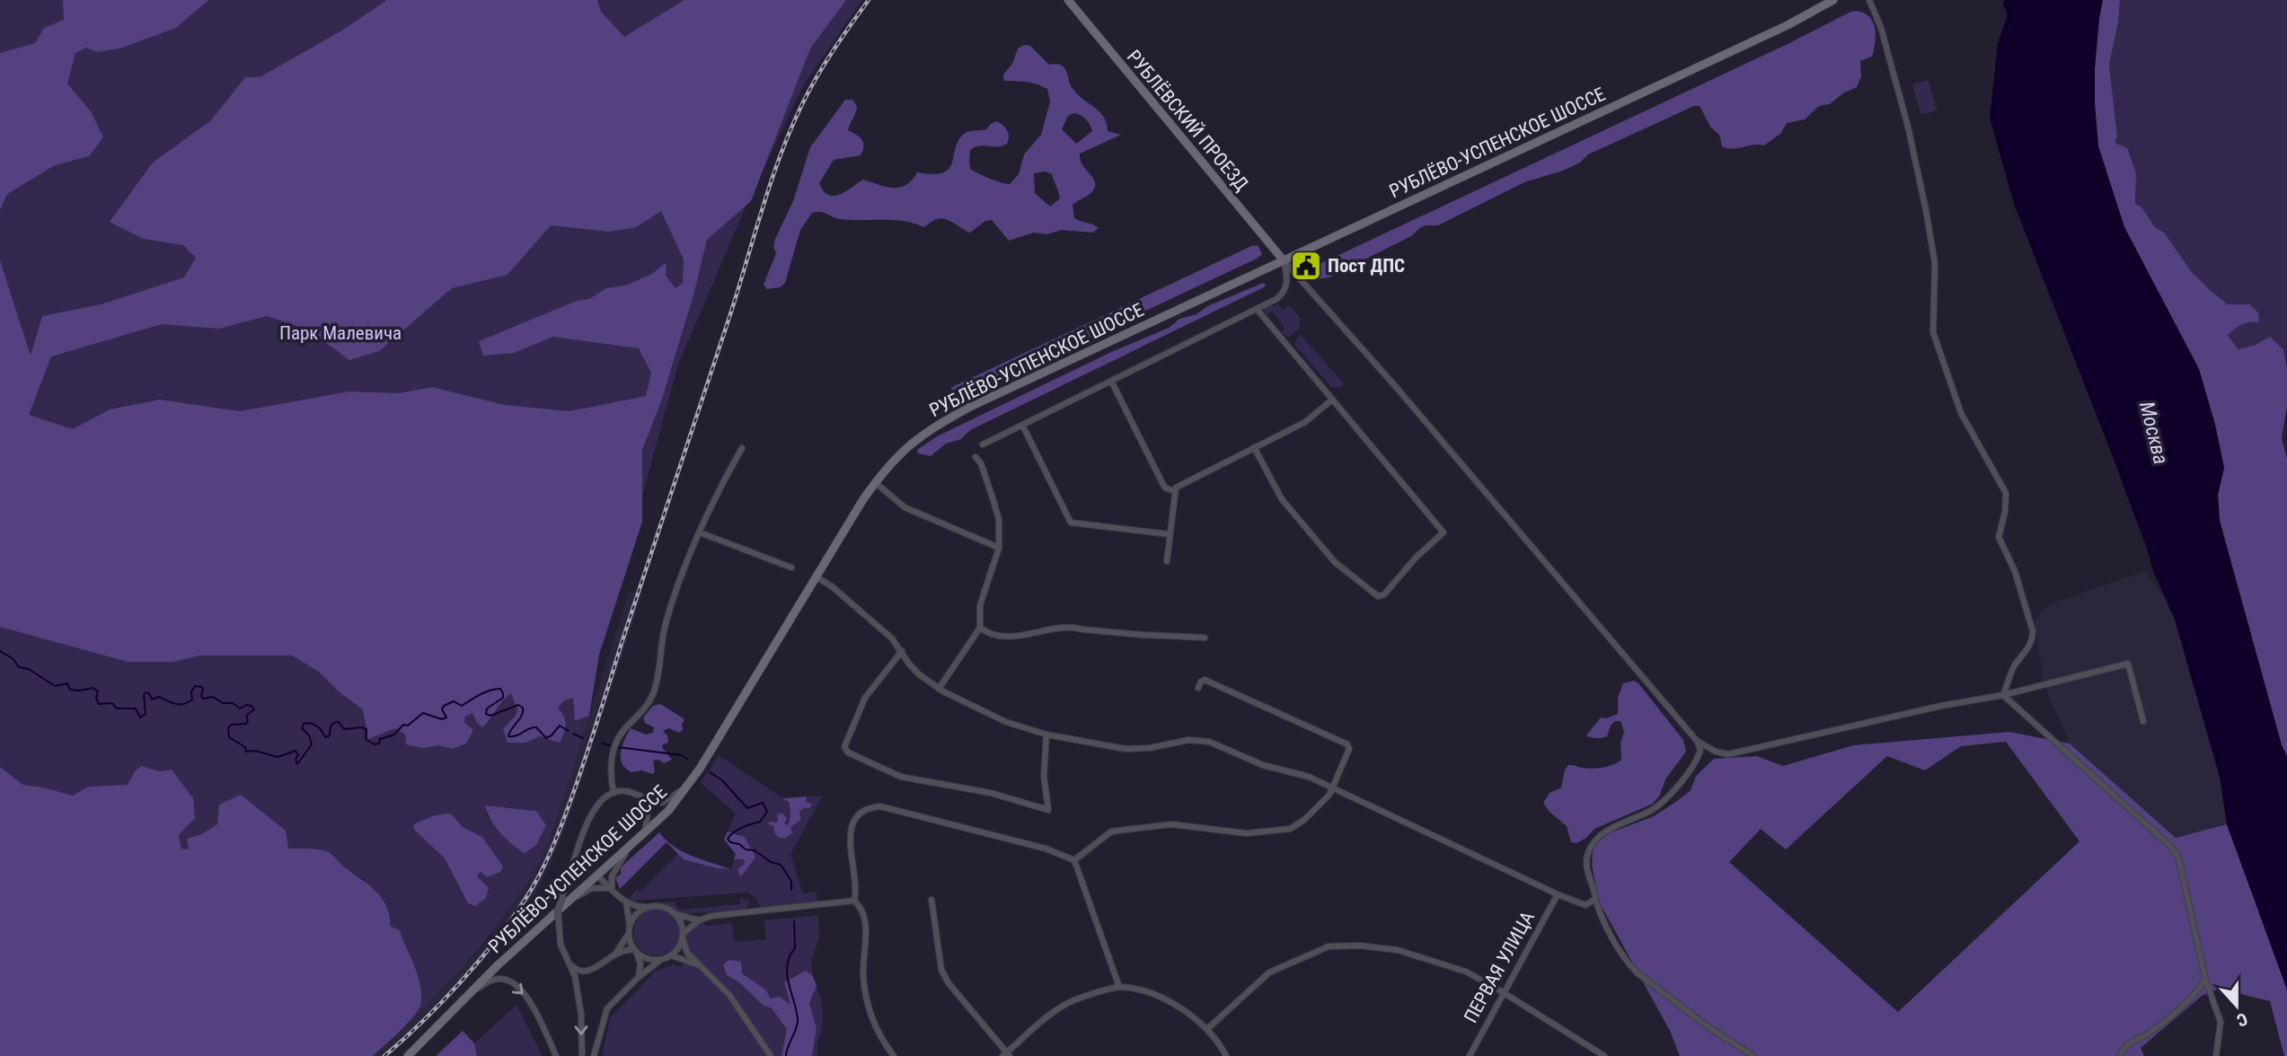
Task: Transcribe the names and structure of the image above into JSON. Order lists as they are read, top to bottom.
{
  "streets": {
    "main road": ["РУБЛЁВСКИЙ ПРОЕЗД", "РУБЛЁВО-УСПЕНСКОЕ ШОССЕ"],
    "street": ["ПЕРВАЯ УЛИЦА"]
  },
  "crossings": [
    ["РУБЛЁВСКИЙ ПРОЕЗД", "РУБЛЁВО-УСПЕНСКОЕ ШОССЕ"]
  ],
  "water": ["Москва"],
  "parks": ["Парк Малевича"],
  "places": {
    "public building": ["Пост ДПС"]
  },
  "north": "bottom"
}
